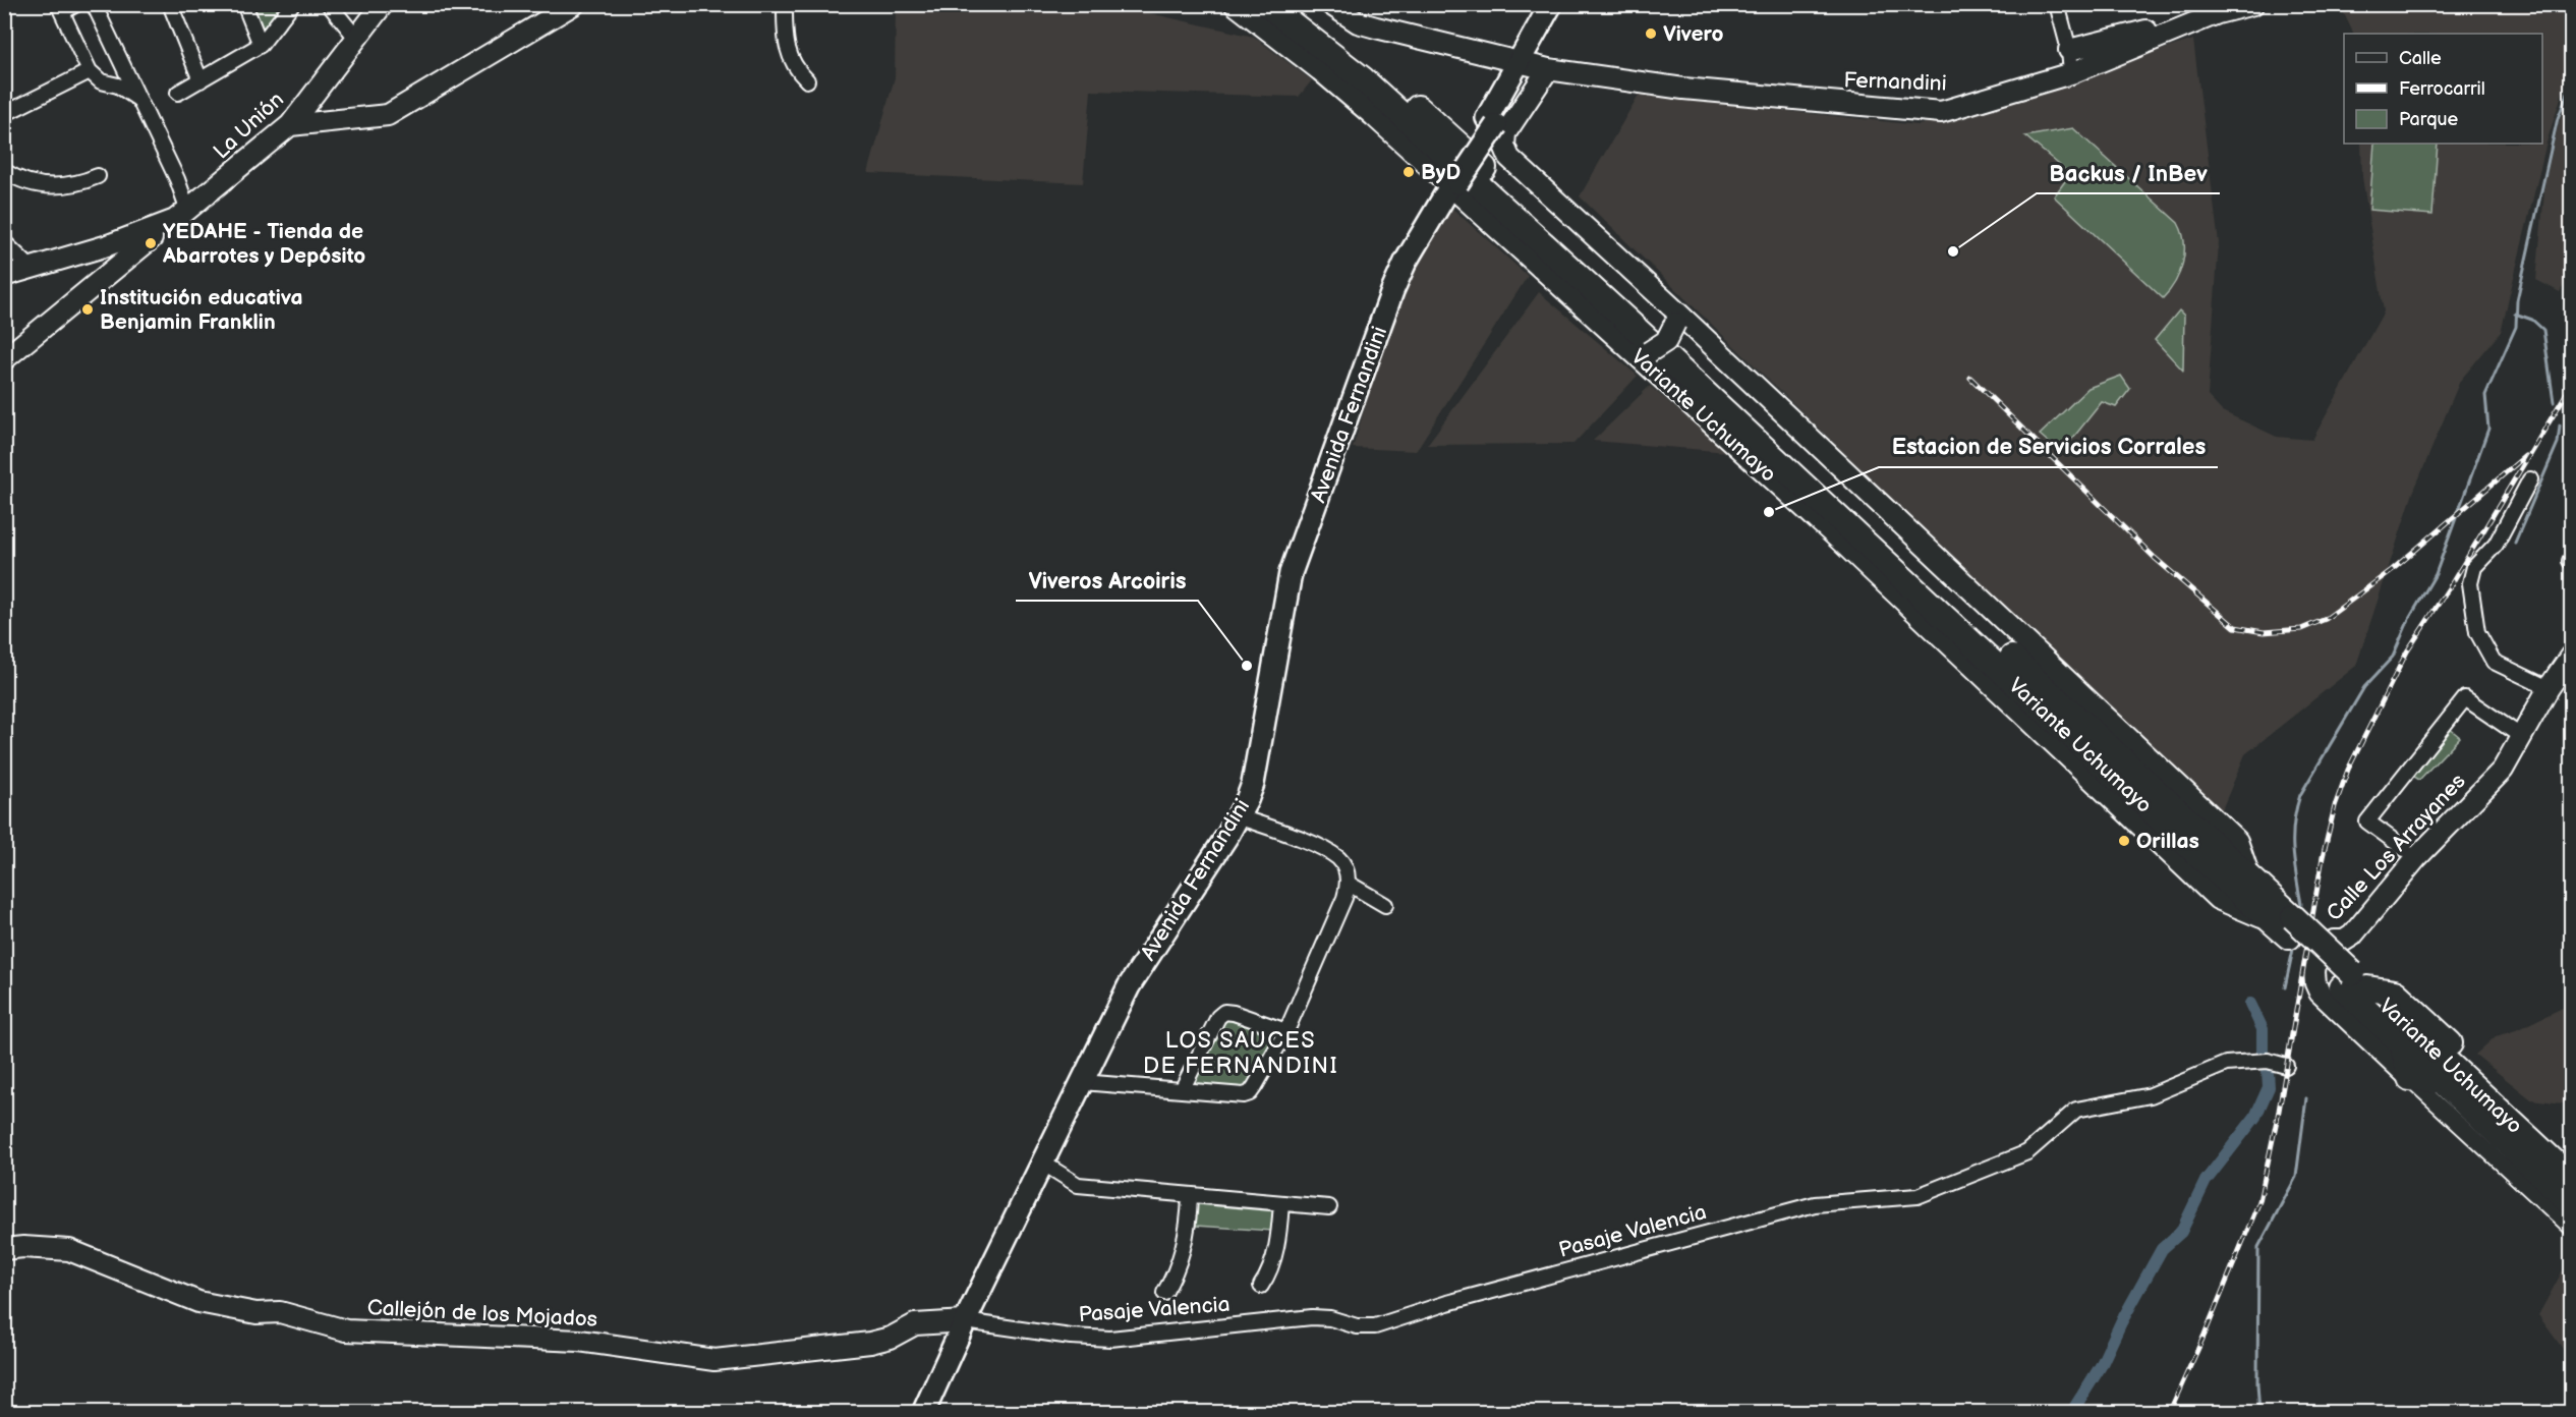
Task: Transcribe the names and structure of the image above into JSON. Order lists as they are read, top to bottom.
{
  "streets": {
    "highway": ["Variante Uchumayo"],
    "main road": [
      "Fernandini",
      "La Unión",
      "Avenida Fernandini",
      "Calle Los Arrayanes",
      "Callejón de los Mojados"
    ],
    "street": ["Pasaje Valencia"]
  },
  "crossings": [
    ["Fernandini", "Avenida Fernandini"],
    ["Fernandini", "Variante Uchumayo"],
    ["Avenida Fernandini", "Variante Uchumayo"],
    ["Avenida Fernandini", "Pasaje Valencia"],
    ["Avenida Fernandini", "Callejón de los Mojados"],
    ["Variante Uchumayo", "Calle Los Arrayanes"],
    ["Pasaje Valencia", "Callejón de los Mojados"]
  ],
  "districts": ["LOS SAUCES DE FERNANDINI"],
  "places": [
    "Vivero",
    "ByD",
    "YEDAHE - Tienda de Abarrotes y Depósito",
    "Backus / InBev",
    "Institución educativa Benjamin Franklin",
    "Estacion de Servicios Corrales",
    "Viveros Arcoiris",
    "Orillas"
  ],
  "legend": ["Calle", "Ferrocarril", "Parque"]
}
